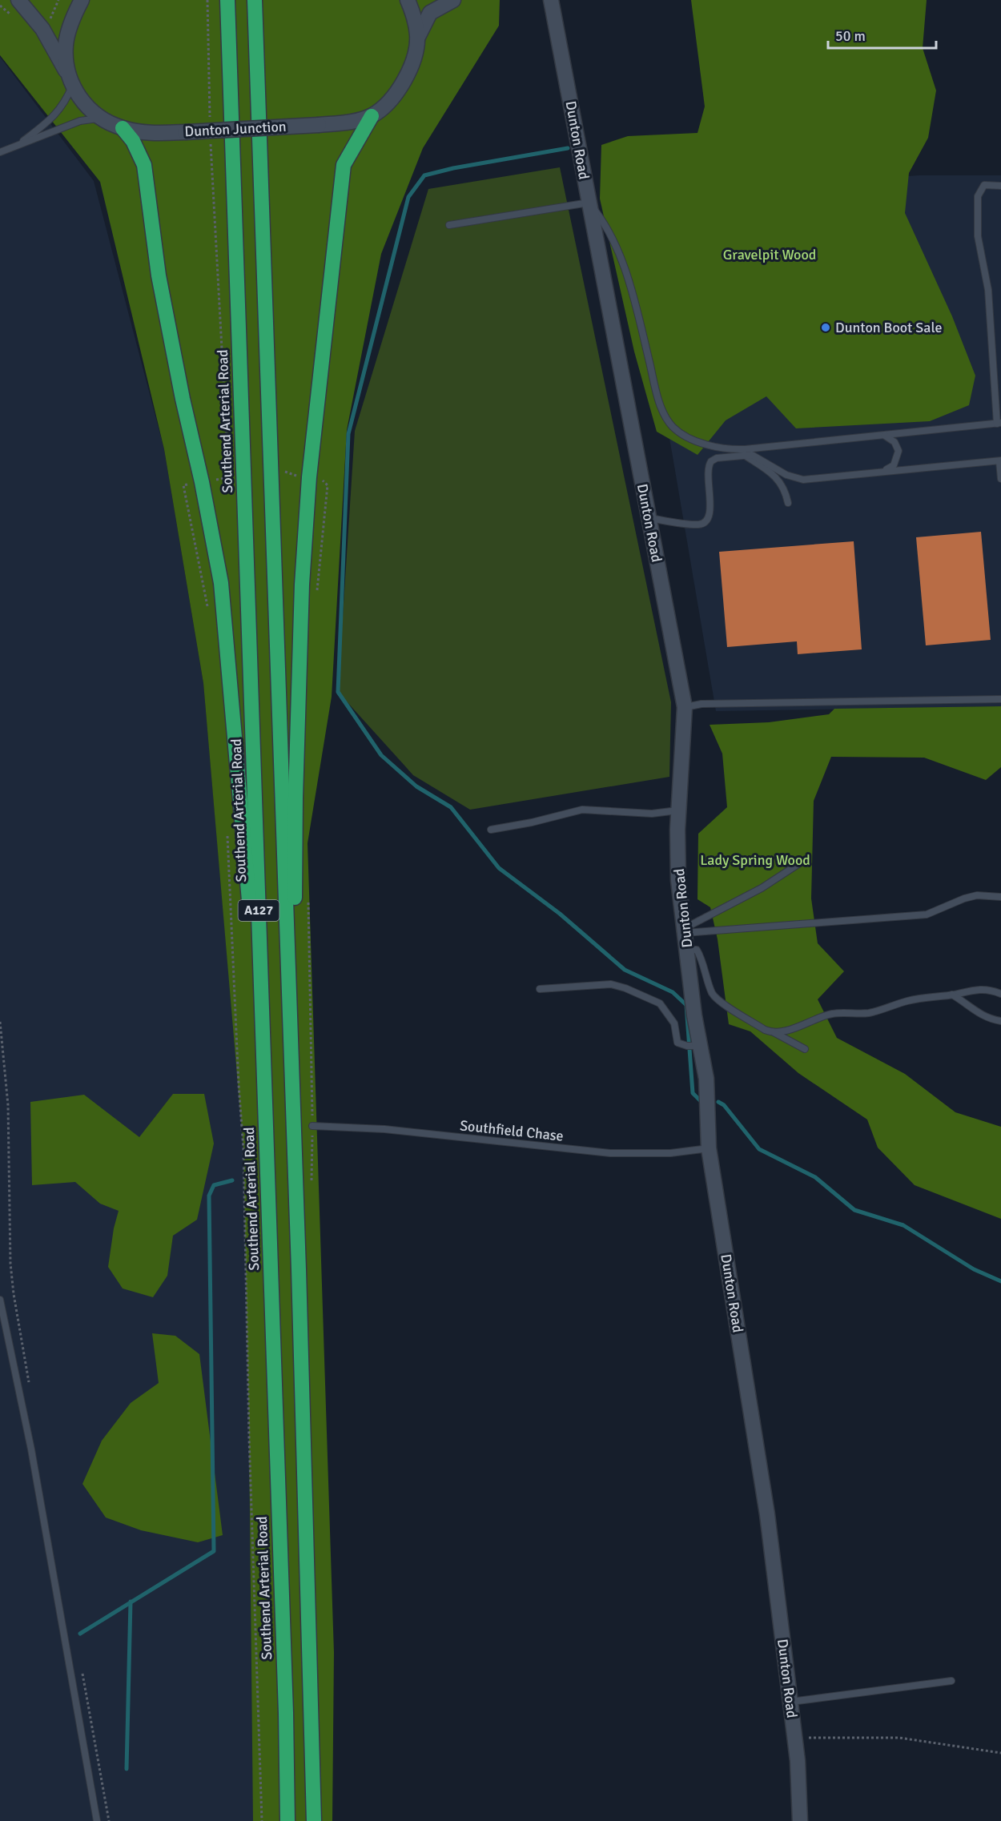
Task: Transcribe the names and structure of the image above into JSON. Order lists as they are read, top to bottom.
{
  "streets": {
    "highway": ["Southend Arterial Road", "A127"],
    "street": ["Dunton Junction", "Dunton Road"],
    "lane": ["Southfield Chase"]
  },
  "crossings": [
    ["Dunton Road", "Southfield Chase"]
  ],
  "parks": ["Gravelpit Wood", "Lady Spring Wood"],
  "places": ["Dunton Boot Sale"],
  "scale_bar": "50 m"
}
